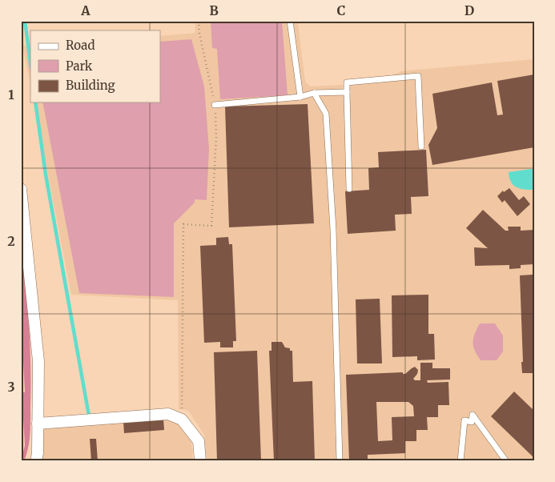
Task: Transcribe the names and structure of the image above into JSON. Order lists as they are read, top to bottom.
{
  "legend": ["Road", "Park", "Building"],
  "grid": {
    "columns": [
      "A",
      "B",
      "C",
      "D"
    ],
    "rows": ["1", "2", "3"]
  }
}
